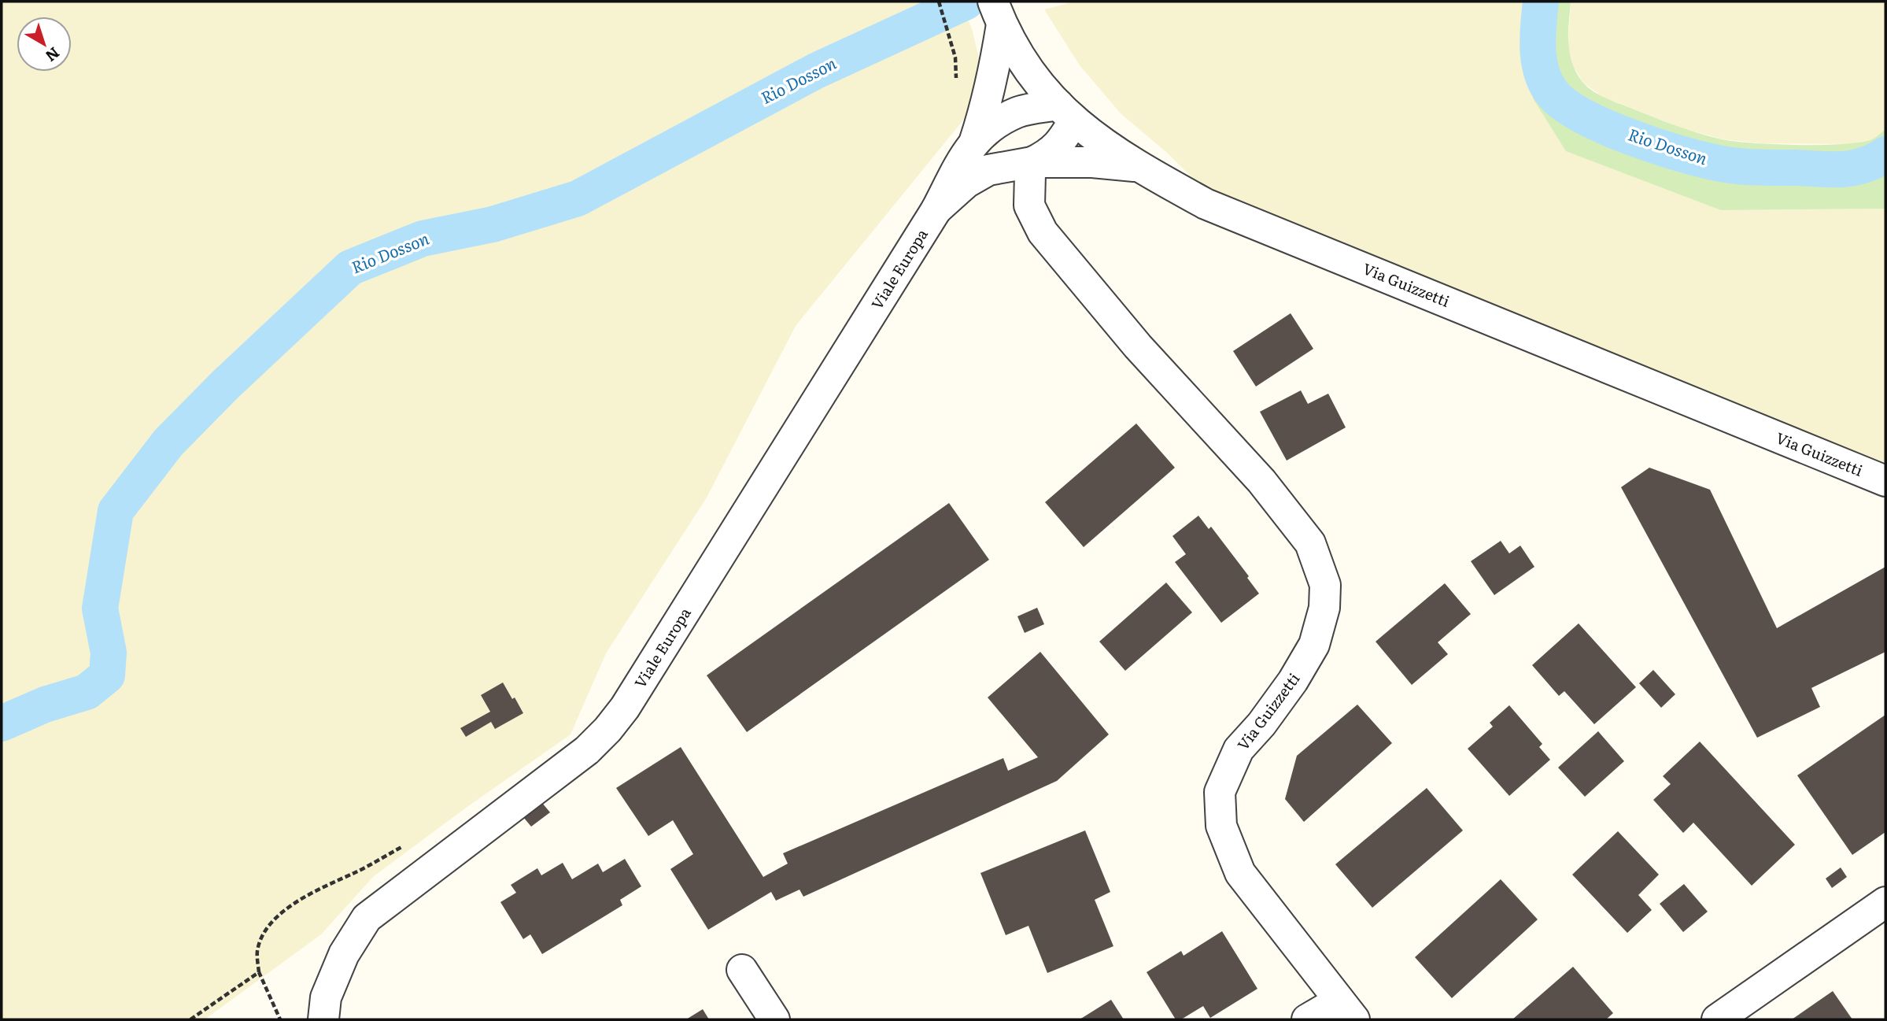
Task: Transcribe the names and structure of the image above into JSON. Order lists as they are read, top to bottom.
{
  "streets": {
    "street": ["Viale Europa", "Via Guizzetti"]
  },
  "crossings": [
    ["Viale Europa", "Via Guizzetti"]
  ],
  "water": ["Rio Dosson"],
  "north": "bottom right"
}
